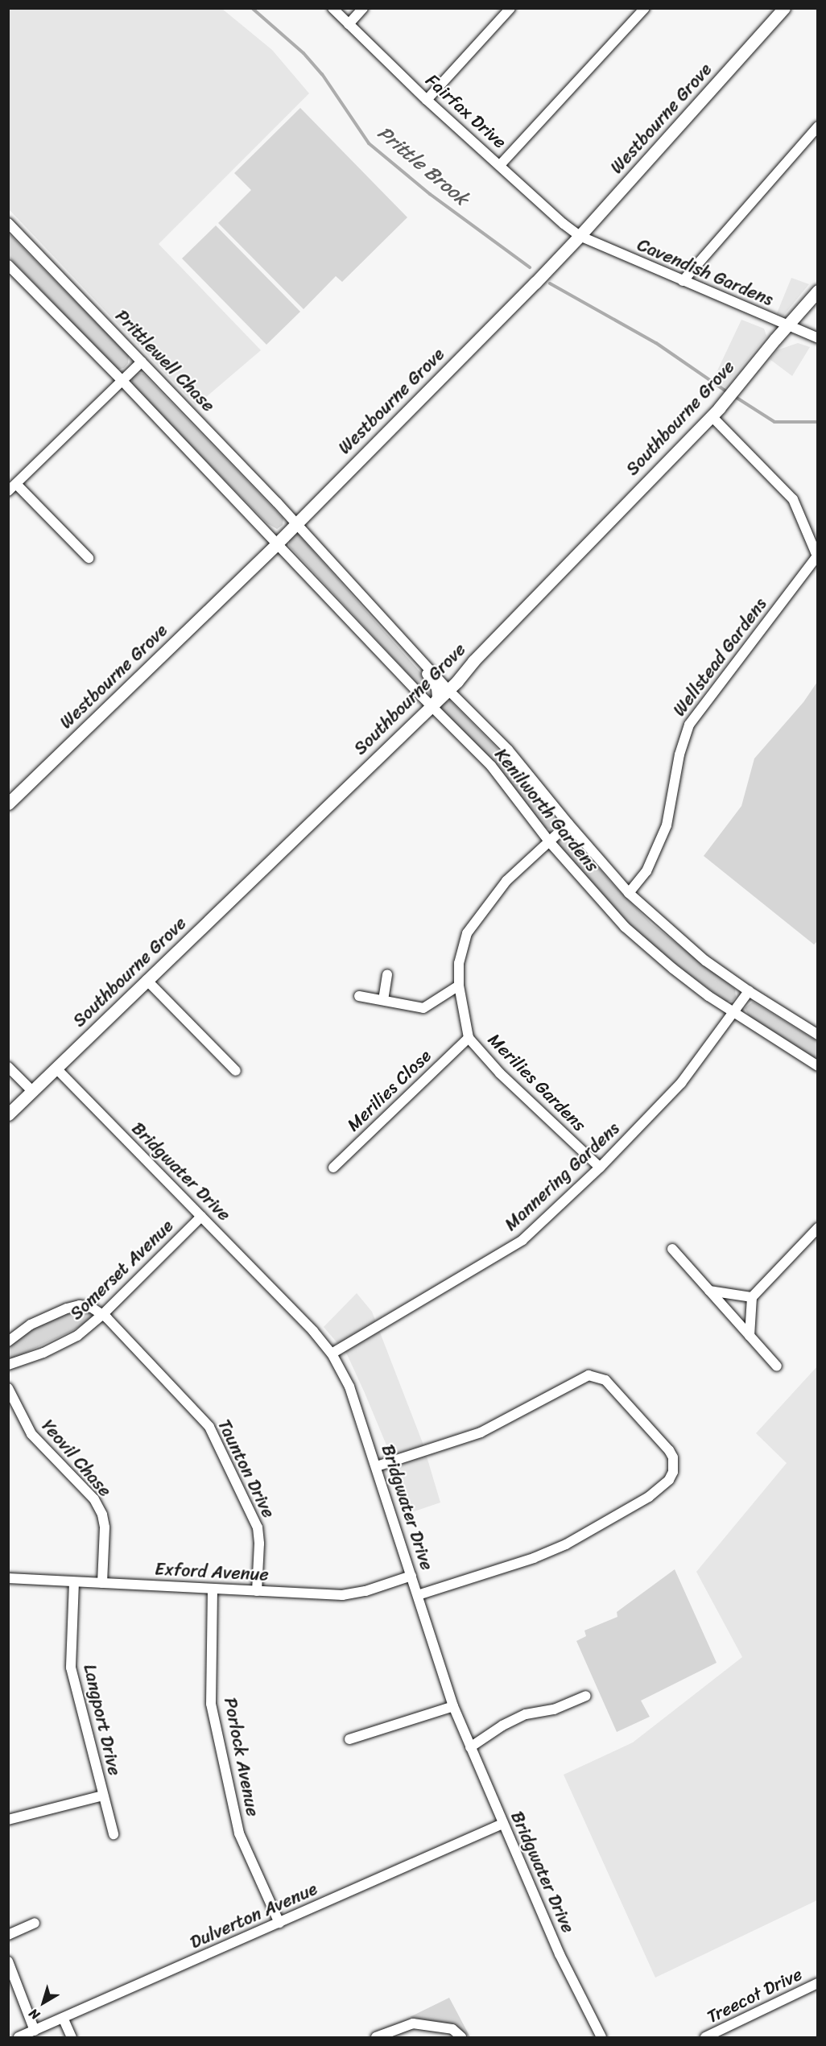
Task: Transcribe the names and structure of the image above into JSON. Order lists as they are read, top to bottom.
{
  "streets": {
    "main road": ["Westbourne Grove", "Southbourne Grove"],
    "street": [
      "Fairfax Drive",
      "Cavendish Gardens",
      "Prittlewell Chase",
      "Wellstead Gardens",
      "Kenilworth Gardens",
      "Merilies Gardens",
      "Merilies Close",
      "Bridgwater Drive",
      "Mannering Gardens",
      "Somerset Avenue",
      "Yeovil Chase",
      "Taunton Drive",
      "Exford Avenue",
      "Langport Drive",
      "Porlock Avenue",
      "Dulverton Avenue",
      "Treecot Drive"
    ]
  },
  "crossings": [
    ["Fairfax Drive", "Westbourne Grove"],
    ["Fairfax Drive", "Cavendish Gardens"],
    ["Westbourne Grove", "Cavendish Gardens"],
    ["Westbourne Grove", "Prittlewell Chase"],
    ["Westbourne Grove", "Kenilworth Gardens"],
    ["Cavendish Gardens", "Southbourne Grove"],
    ["Prittlewell Chase", "Kenilworth Gardens"],
    ["Southbourne Grove", "Kenilworth Gardens"],
    ["Southbourne Grove", "Bridgwater Drive"],
    ["Wellstead Gardens", "Kenilworth Gardens"],
    ["Kenilworth Gardens", "Merilies Gardens"],
    ["Kenilworth Gardens", "Mannering Gardens"],
    ["Merilies Gardens", "Merilies Close"],
    ["Merilies Gardens", "Mannering Gardens"],
    ["Bridgwater Drive", "Mannering Gardens"],
    ["Bridgwater Drive", "Somerset Avenue"],
    ["Bridgwater Drive", "Exford Avenue"],
    ["Bridgwater Drive", "Dulverton Avenue"],
    ["Somerset Avenue", "Taunton Drive"],
    ["Yeovil Chase", "Exford Avenue"],
    ["Taunton Drive", "Exford Avenue"],
    ["Exford Avenue", "Langport Drive"],
    ["Exford Avenue", "Porlock Avenue"],
    ["Porlock Avenue", "Dulverton Avenue"]
  ],
  "water": ["Prittle Brook"],
  "north": "bottom left"
}
